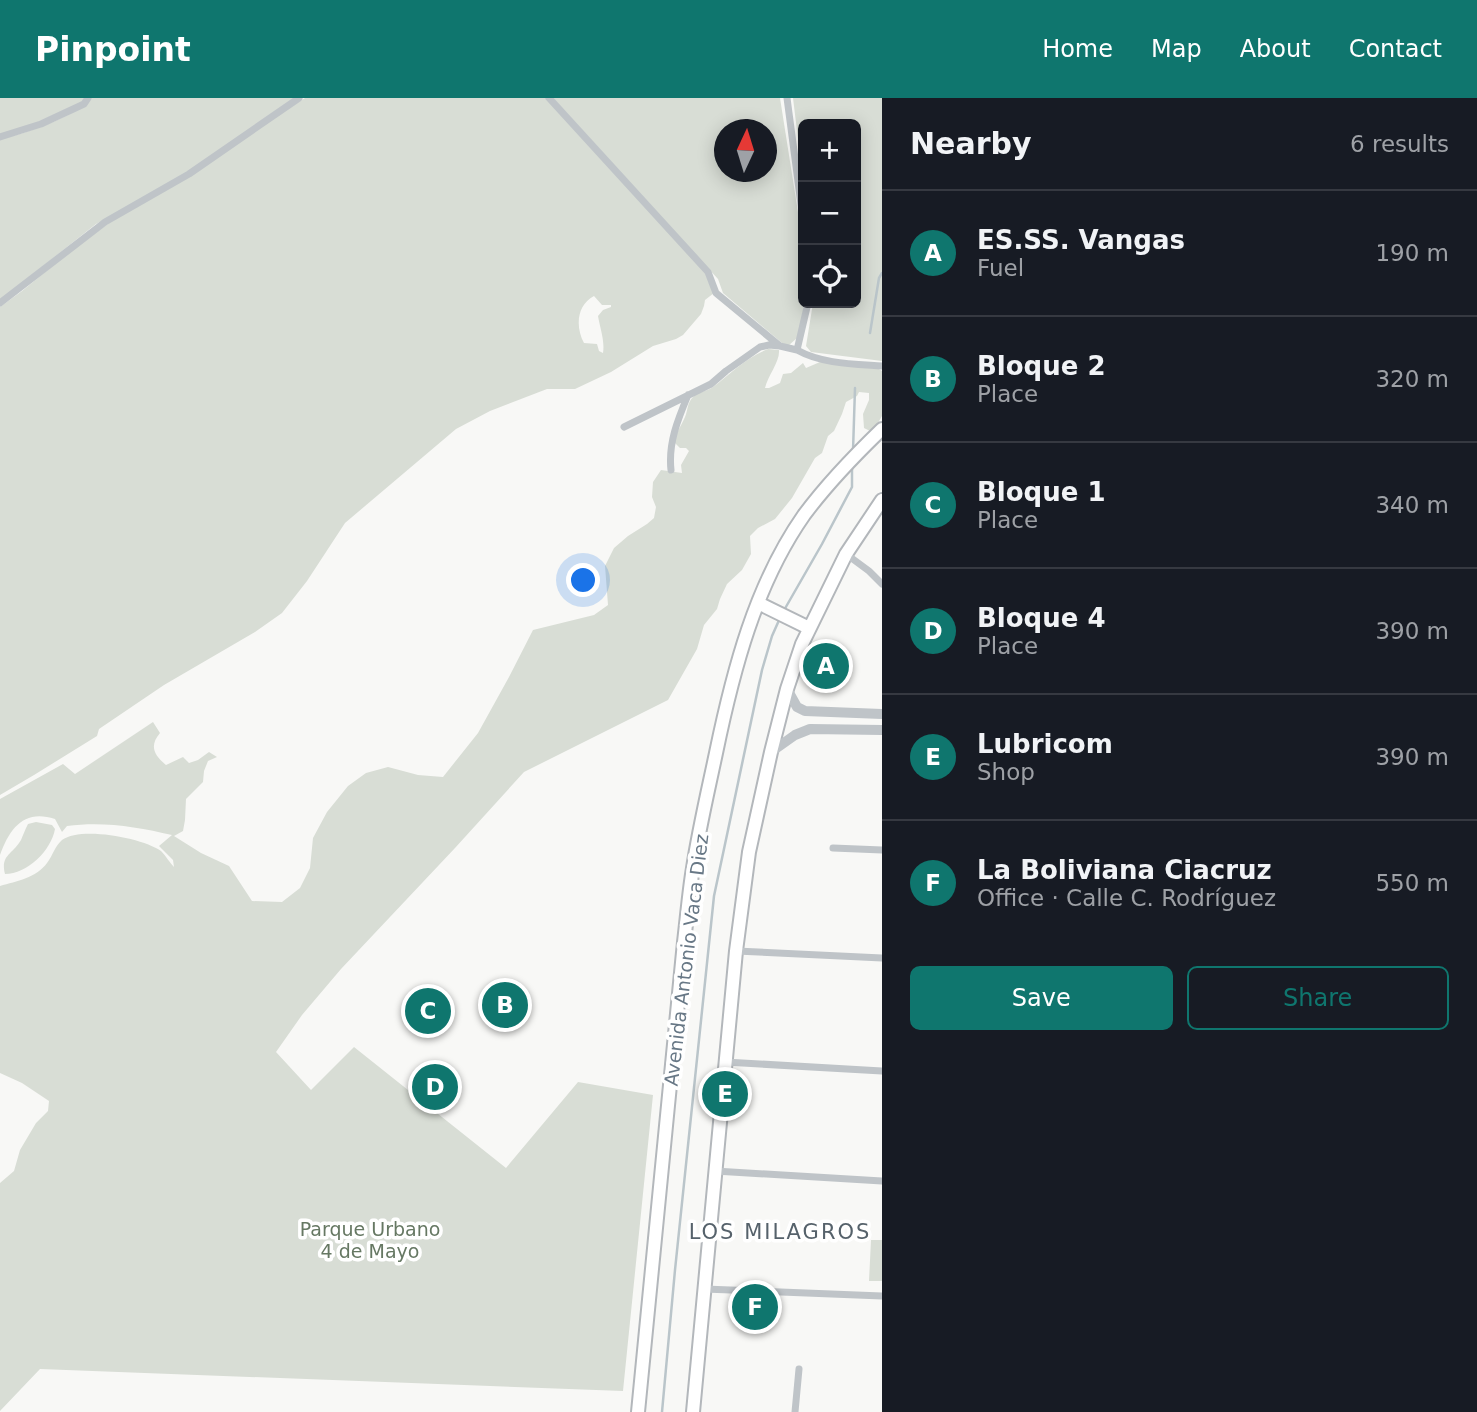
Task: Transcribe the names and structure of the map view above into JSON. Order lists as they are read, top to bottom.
{
  "streets": {
    "highway": ["Avenida Antonio Vaca Diez"]
  },
  "districts": ["LOS MILAGROS"],
  "parks": ["Parque Urbano 4 de Mayo"],
  "north": "top",
  "page": {
    "header": "Pinpoint",
    "nav": [
      "Home",
      "Map",
      "About",
      "Contact"
    ],
    "heading": ["Nearby", "6 results"],
    "map_buttons": ["+", "−"],
    "list": [
      {
        "mark": "A",
        "name": "ES.SS. Vangas",
        "note": "Fuel",
        "value": "190 m"
      },
      {
        "mark": "B",
        "name": "Bloque 2",
        "note": "Place",
        "value": "320 m"
      },
      {
        "mark": "C",
        "name": "Bloque 1",
        "note": "Place",
        "value": "340 m"
      },
      {
        "mark": "D",
        "name": "Bloque 4",
        "note": "Place",
        "value": "390 m"
      },
      {
        "mark": "E",
        "name": "Lubricom",
        "note": "Shop",
        "value": "390 m"
      },
      {
        "mark": "F",
        "name": "La Boliviana Ciacruz",
        "note": "Office · Calle C. Rodríguez",
        "value": "550 m"
      }
    ],
    "pins": [
      "A",
      "B",
      "C",
      "D",
      "E",
      "F"
    ],
    "buttons": ["Save", "Share"]
  }
}
